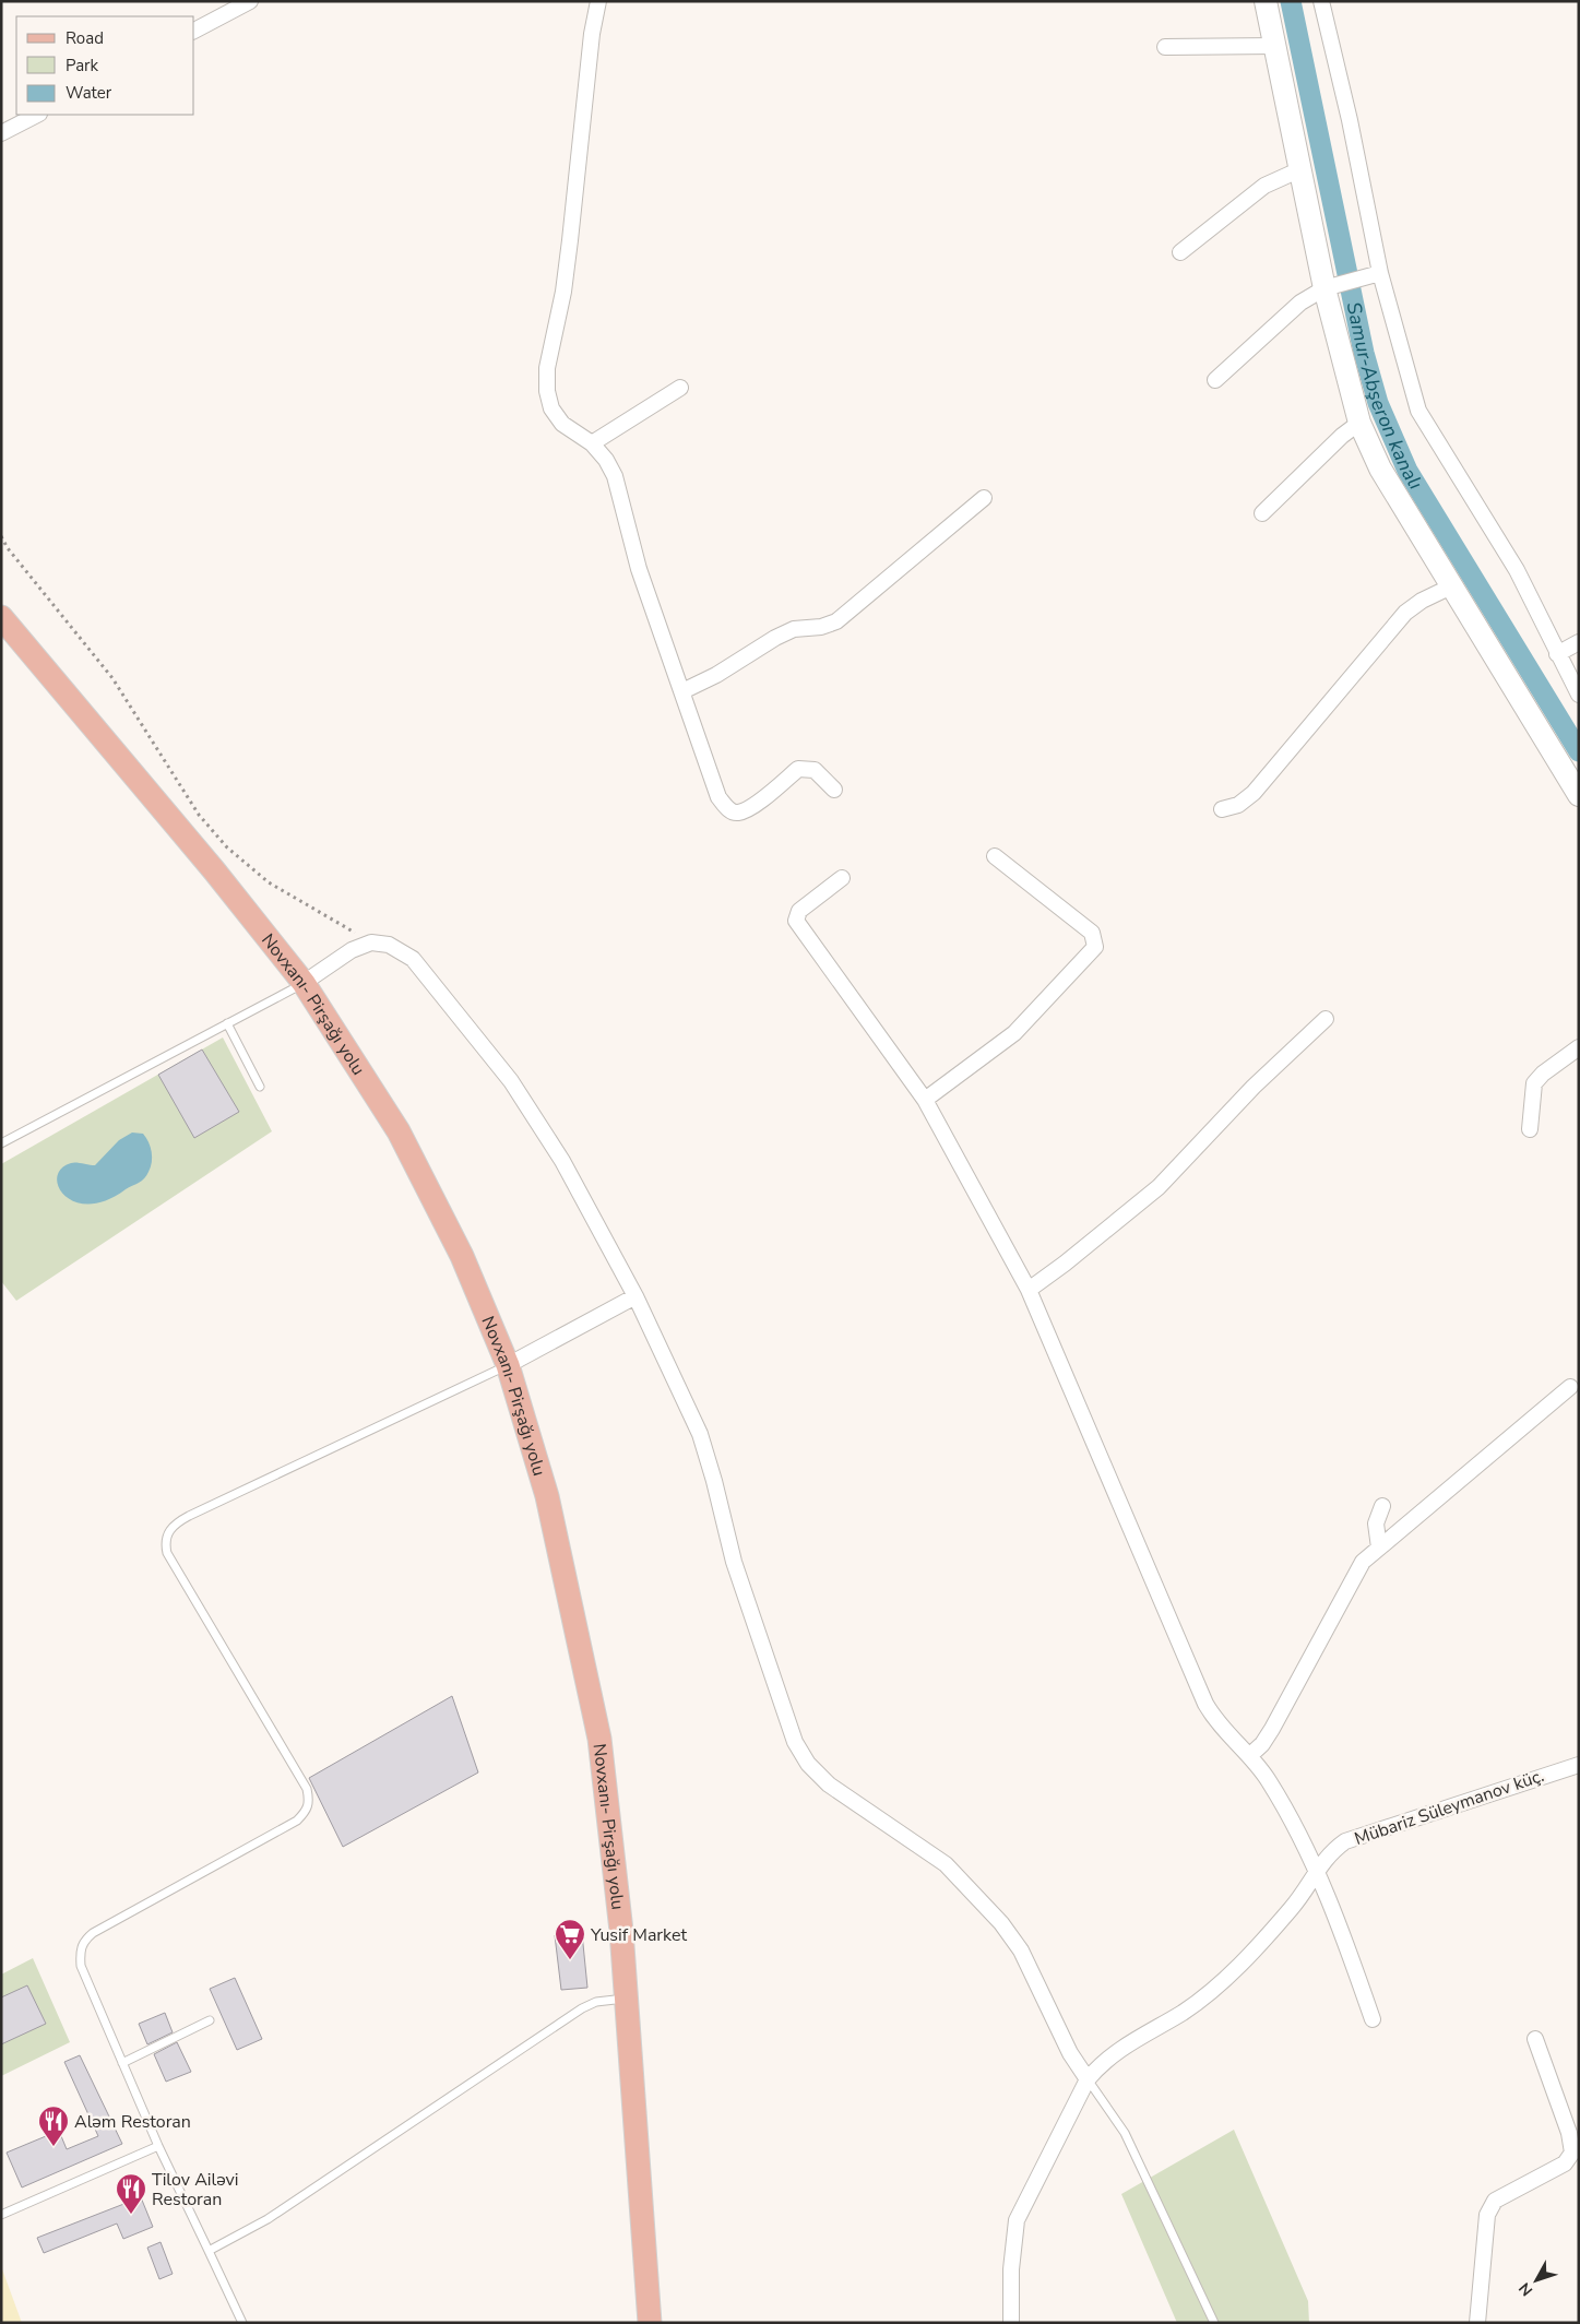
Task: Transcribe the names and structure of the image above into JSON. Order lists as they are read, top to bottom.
{
  "streets": {
    "main road": ["Novxanı- Pirşağı yolu"],
    "street": ["Mübariz Süleymanov küç."]
  },
  "water": ["Samur-Abşeron kanalı"],
  "places": {
    "supermarket": ["Yusif Market"],
    "restaurant": ["Aləm Restoran", "Tilov Ailəvi Restoran"]
  },
  "legend": ["Road", "Park", "Water"],
  "north": "bottom left"
}
